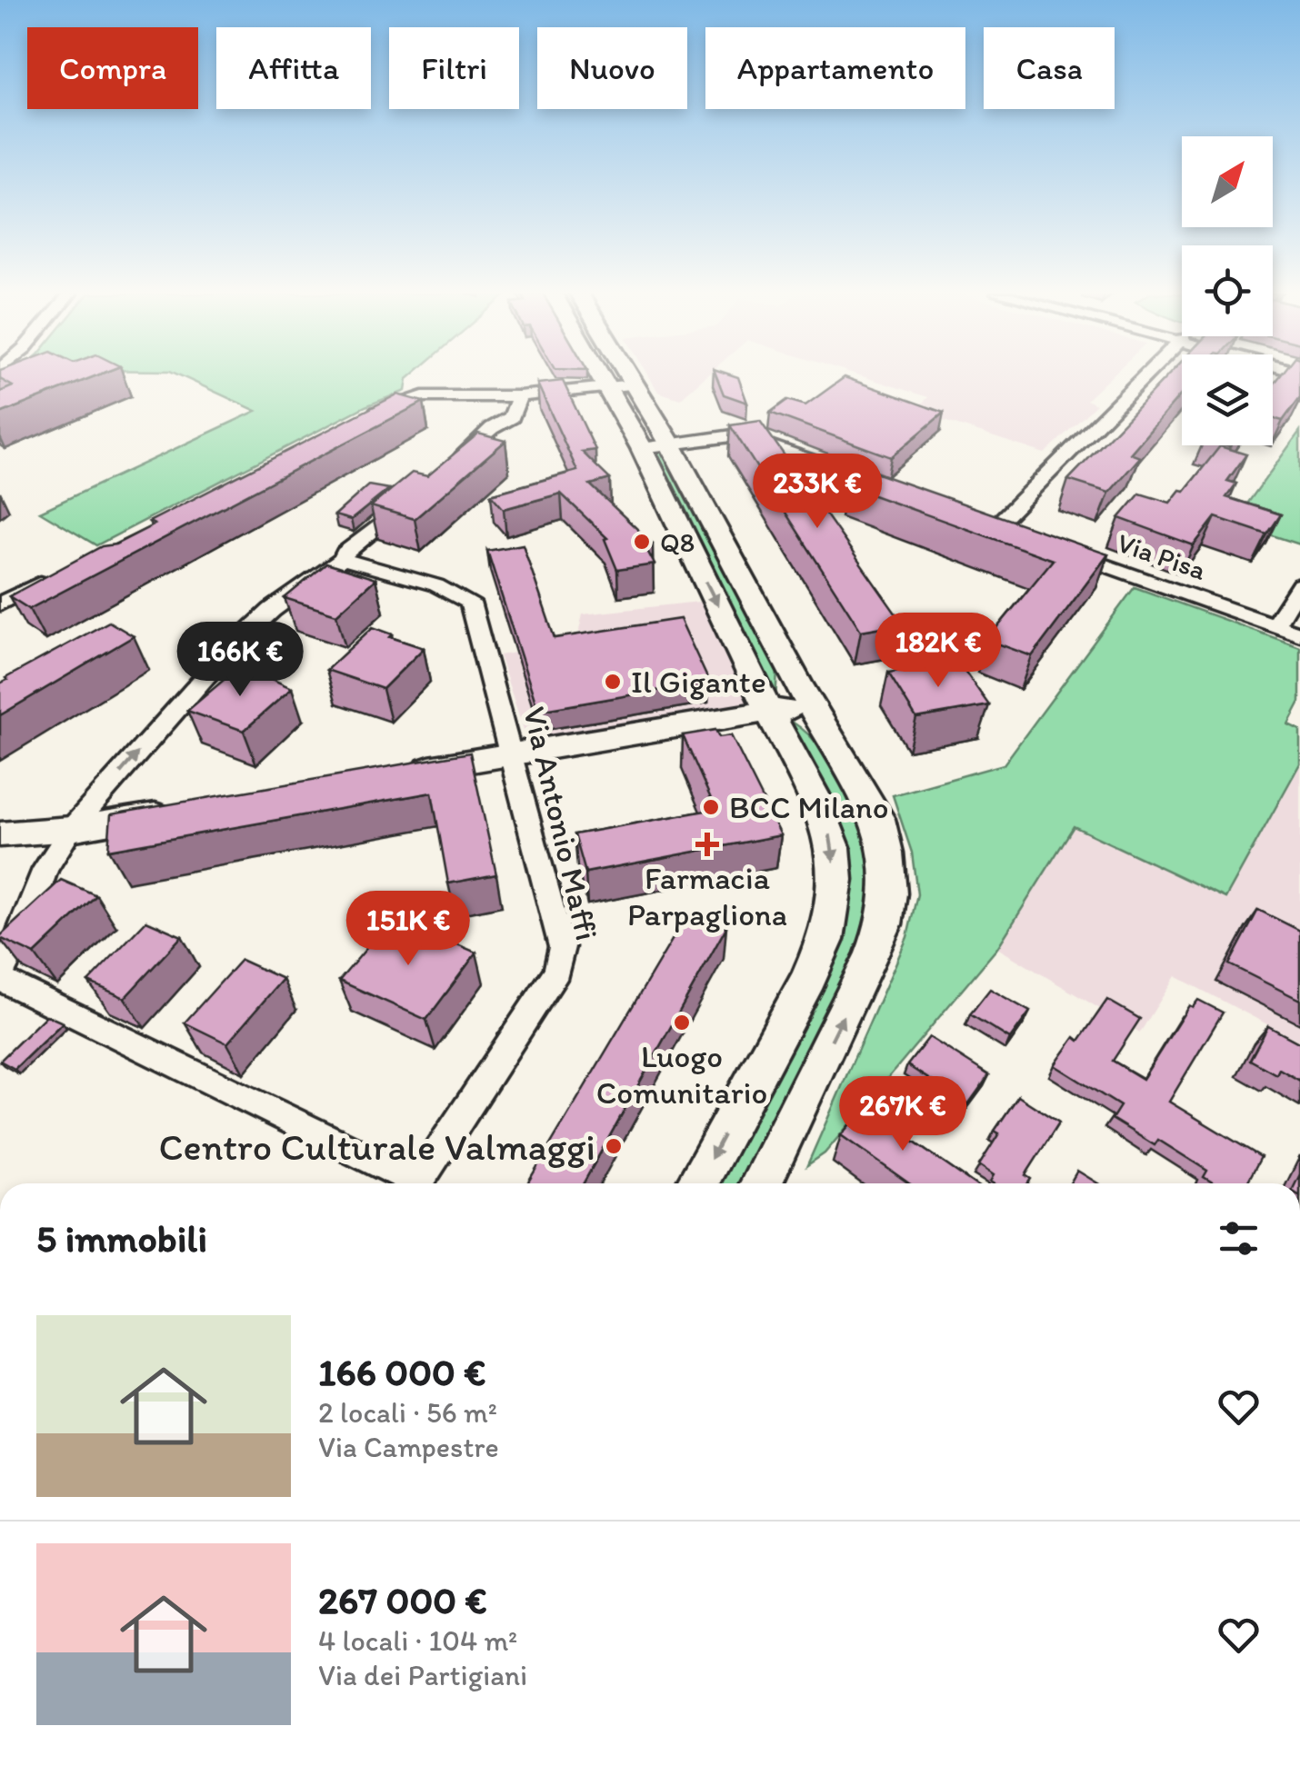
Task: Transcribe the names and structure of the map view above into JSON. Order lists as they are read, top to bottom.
{
  "streets": {
    "street": ["Via Pisa", "Via Antonio Maffi"]
  },
  "places": {
    "other": [
      "Q8",
      "Il Gigante",
      "BCC Milano",
      "Luogo Comunitario",
      "Centro Culturale Valmaggi"
    ],
    "health": ["Farmacia Parpagliona"]
  },
  "north": "top right",
  "page": {
    "chip": [
      "Compra",
      "Affitta",
      "Filtri",
      "Nuovo",
      "Appartamento",
      "Casa"
    ],
    "price": [
      "233K €",
      "182K €",
      "166K €",
      "151K €",
      "267K €"
    ],
    "heading": "5 immobili",
    "list": [
      {
        "name": "166 000 €",
        "note": "2 locali · 56 m² · Via Campestre"
      },
      {
        "name": "267 000 €",
        "note": "4 locali · 104 m² · Via dei Partigiani"
      }
    ]
  }
}
